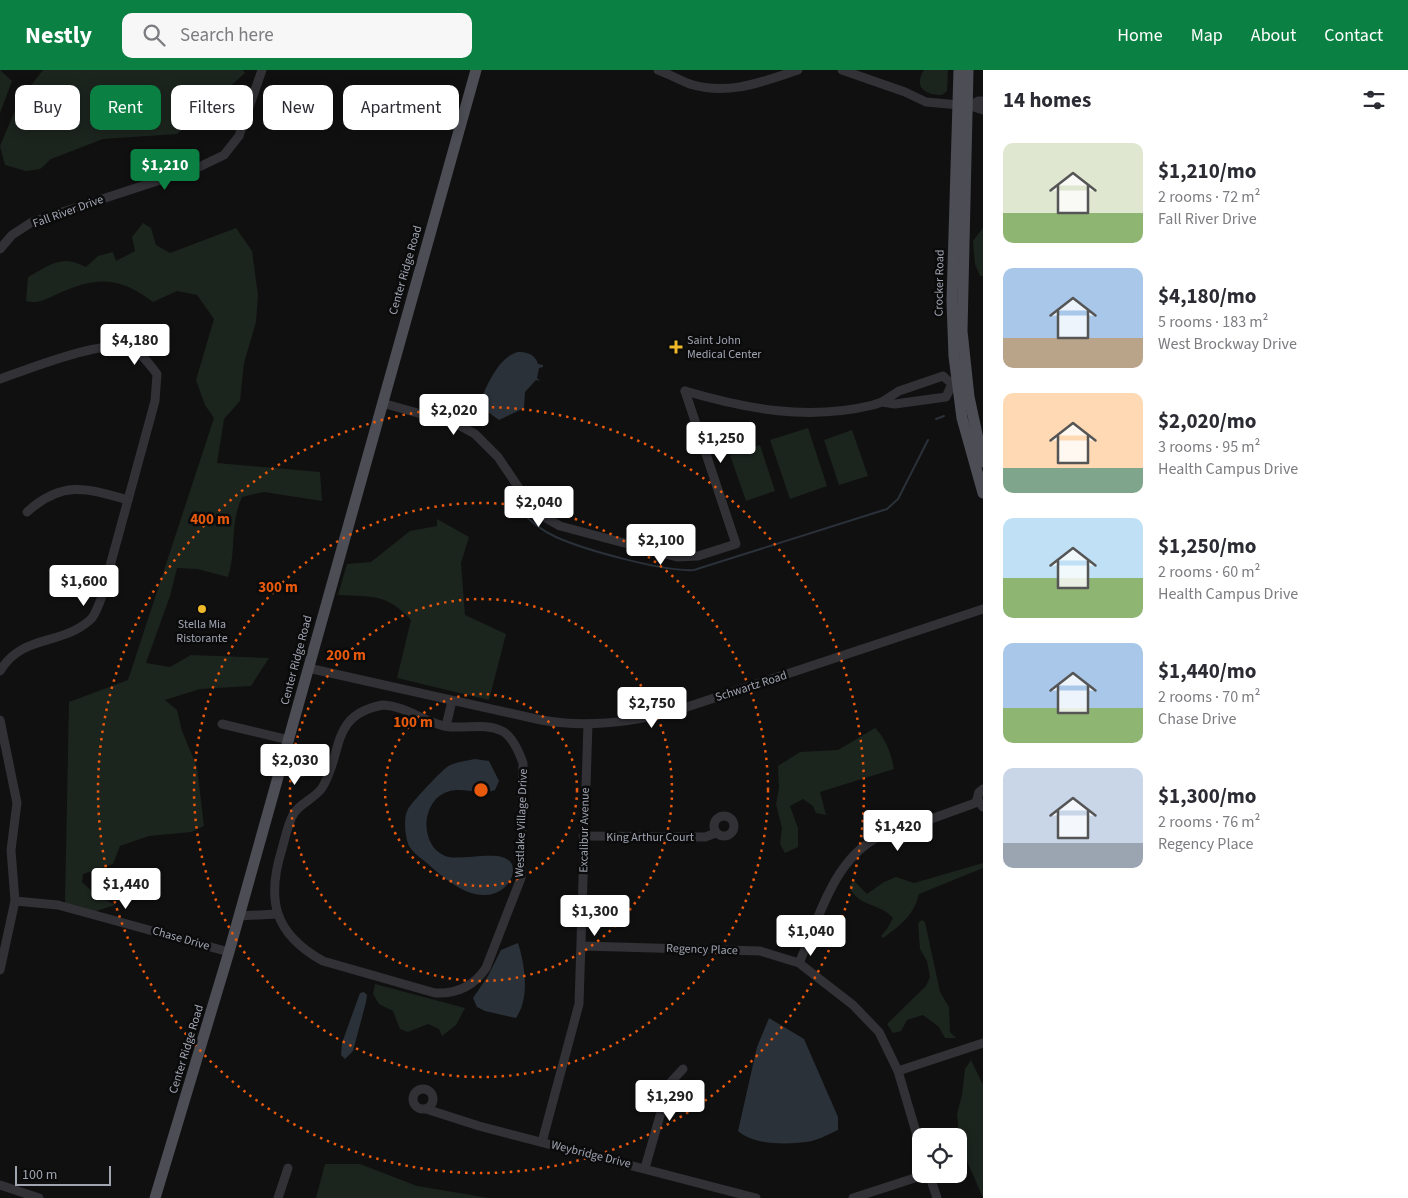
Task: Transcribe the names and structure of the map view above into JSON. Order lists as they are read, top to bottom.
{
  "streets": {
    "main road": ["Center Ridge Road", "Crocker Road"],
    "street": [
      "Fall River Drive",
      "Schwartz Road",
      "Westlake Village Drive",
      "Excalibur Avenue",
      "King Arthur Court",
      "Chase Drive",
      "Regency Place",
      "Weybridge Drive"
    ]
  },
  "crossings": [
    ["Center Ridge Road", "Schwartz Road"],
    ["Center Ridge Road", "Chase Drive"],
    ["Schwartz Road", "Excalibur Avenue"],
    ["Excalibur Avenue", "King Arthur Court"],
    ["Excalibur Avenue", "Regency Place"],
    ["Excalibur Avenue", "Weybridge Drive"]
  ],
  "places": {
    "health": ["Saint John Medical Center"],
    "other": ["Stella Mia Ristorante"]
  },
  "scale_bar": "100 m",
  "page": {
    "header": "Nestly",
    "search": "Search here",
    "nav": [
      "Home",
      "Map",
      "About",
      "Contact"
    ],
    "heading": "14 homes",
    "chip": [
      "Buy",
      "Rent",
      "Filters",
      "New",
      "Apartment"
    ],
    "list": [
      {
        "name": "$1,210/mo",
        "note": "2 rooms · 72 m² · Fall River Drive"
      },
      {
        "name": "$4,180/mo",
        "note": "5 rooms · 183 m² · West Brockway Drive"
      },
      {
        "name": "$2,020/mo",
        "note": "3 rooms · 95 m² · Health Campus Drive"
      },
      {
        "name": "$1,250/mo",
        "note": "2 rooms · 60 m² · Health Campus Drive"
      },
      {
        "name": "$1,440/mo",
        "note": "2 rooms · 70 m² · Chase Drive"
      },
      {
        "name": "$1,300/mo",
        "note": "2 rooms · 76 m² · Regency Place"
      }
    ],
    "price": [
      "$1,210",
      "$4,180",
      "$2,020",
      "$1,250",
      "$2,040",
      "$2,100",
      "$1,600",
      "$2,750",
      "$2,030",
      "$1,420",
      "$1,440",
      "$1,300",
      "$1,040",
      "$1,290"
    ],
    "scale": "100 m"
  },
  "rings": [
    "400 m",
    "300 m",
    "200 m",
    "100 m"
  ]
}
